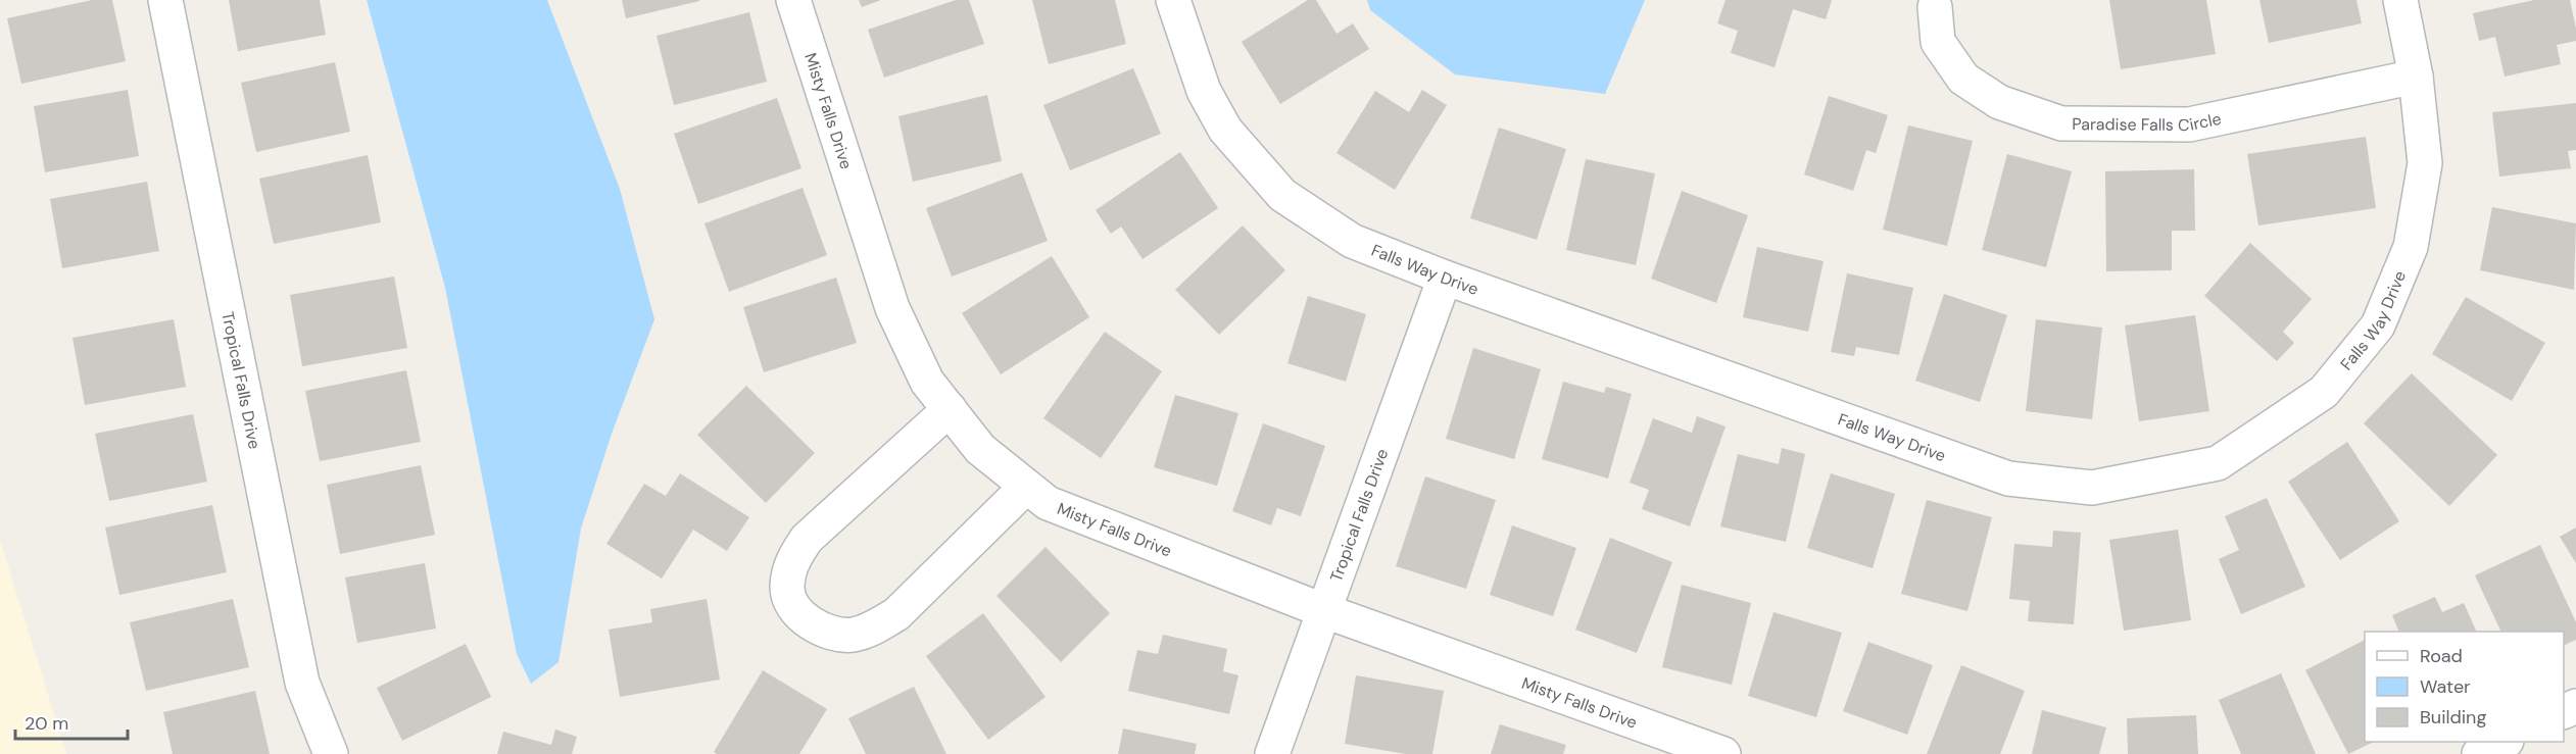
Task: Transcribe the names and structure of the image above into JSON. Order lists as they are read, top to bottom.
{
  "streets": {
    "street": [
      "Misty Falls Drive",
      "Paradise Falls Circle",
      "Falls Way Drive",
      "Tropical Falls Drive"
    ]
  },
  "crossings": [
    ["Misty Falls Drive", "Tropical Falls Drive"],
    ["Paradise Falls Circle", "Falls Way Drive"],
    ["Falls Way Drive", "Tropical Falls Drive"]
  ],
  "legend": ["Road", "Water", "Building"],
  "scale_bar": "20 m"
}
